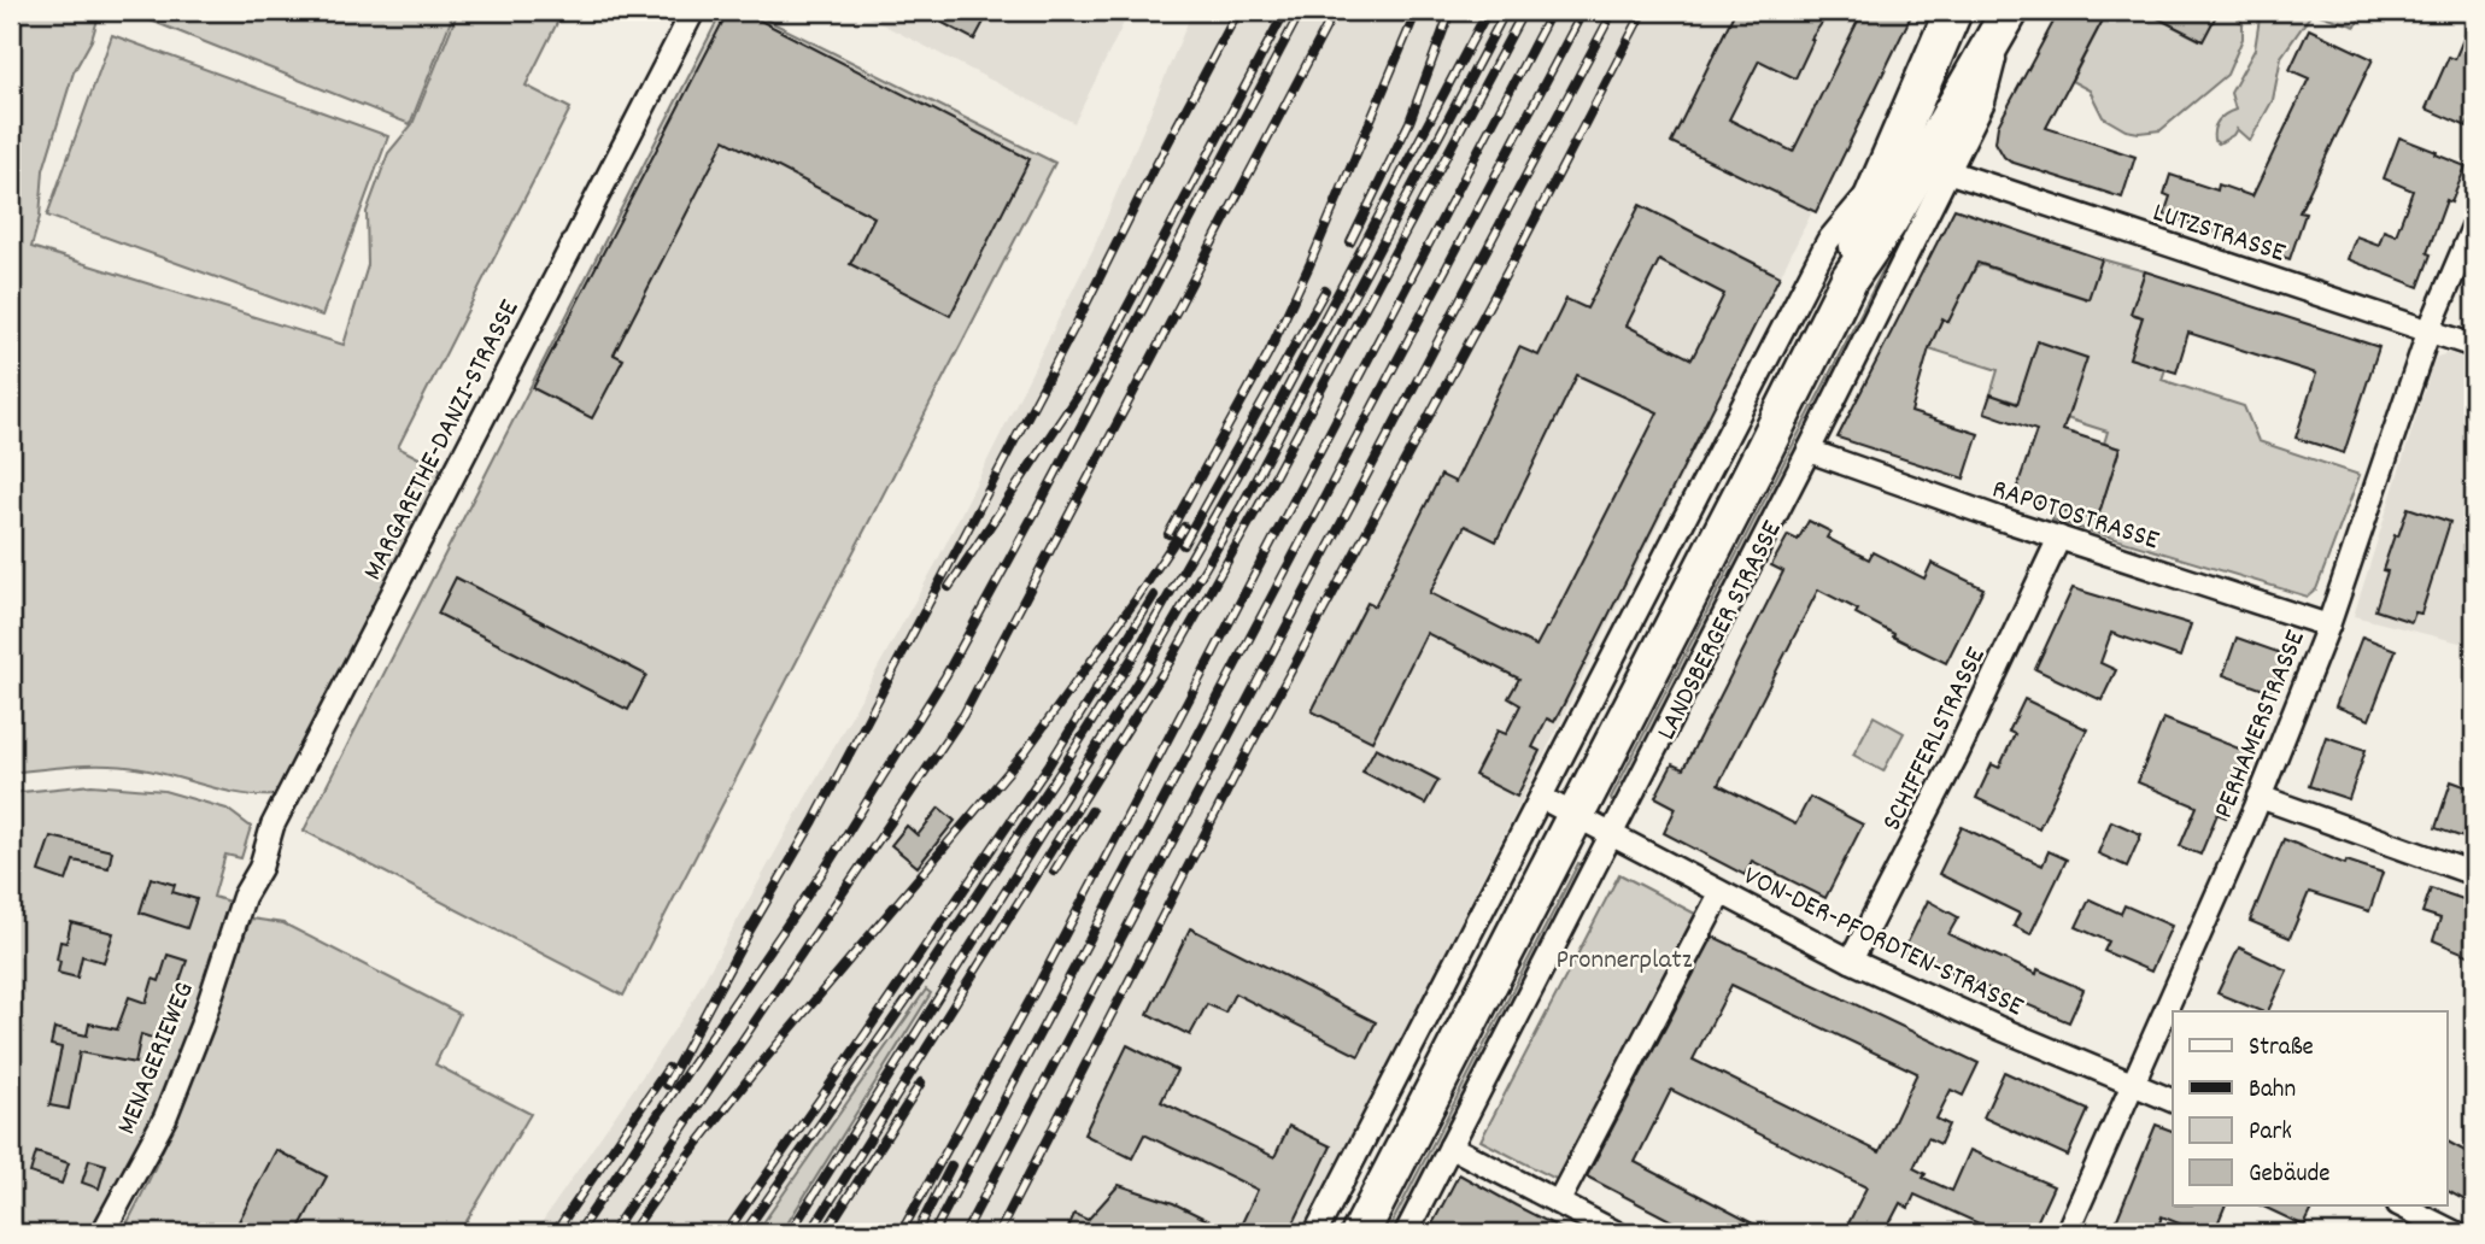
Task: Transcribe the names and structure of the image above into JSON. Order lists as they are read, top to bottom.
{
  "streets": {
    "main road": ["LANDSBERGER STRASSE"],
    "street": [
      "LUTZSTRASSE",
      "MARGARETHE-DANZI-STRASSE",
      "RAPOTOSTRASSE",
      "PERHAMERSTRASSE",
      "SCHIFFERLSTRASSE",
      "VON-DER-PFORDTEN-STRASSE",
      "MENAGERIEWEG"
    ]
  },
  "crossings": [
    ["LUTZSTRASSE", "LANDSBERGER STRASSE"],
    ["LUTZSTRASSE", "PERHAMERSTRASSE"],
    ["MARGARETHE-DANZI-STRASSE", "MENAGERIEWEG"],
    ["RAPOTOSTRASSE", "LANDSBERGER STRASSE"],
    ["RAPOTOSTRASSE", "PERHAMERSTRASSE"],
    ["RAPOTOSTRASSE", "SCHIFFERLSTRASSE"],
    ["LANDSBERGER STRASSE", "VON-DER-PFORDTEN-STRASSE"],
    ["PERHAMERSTRASSE", "VON-DER-PFORDTEN-STRASSE"],
    ["SCHIFFERLSTRASSE", "VON-DER-PFORDTEN-STRASSE"]
  ],
  "parks": ["Pronnerplatz"],
  "legend": [
    "Straße",
    "Bahn",
    "Park",
    "Gebäude"
  ]
}
